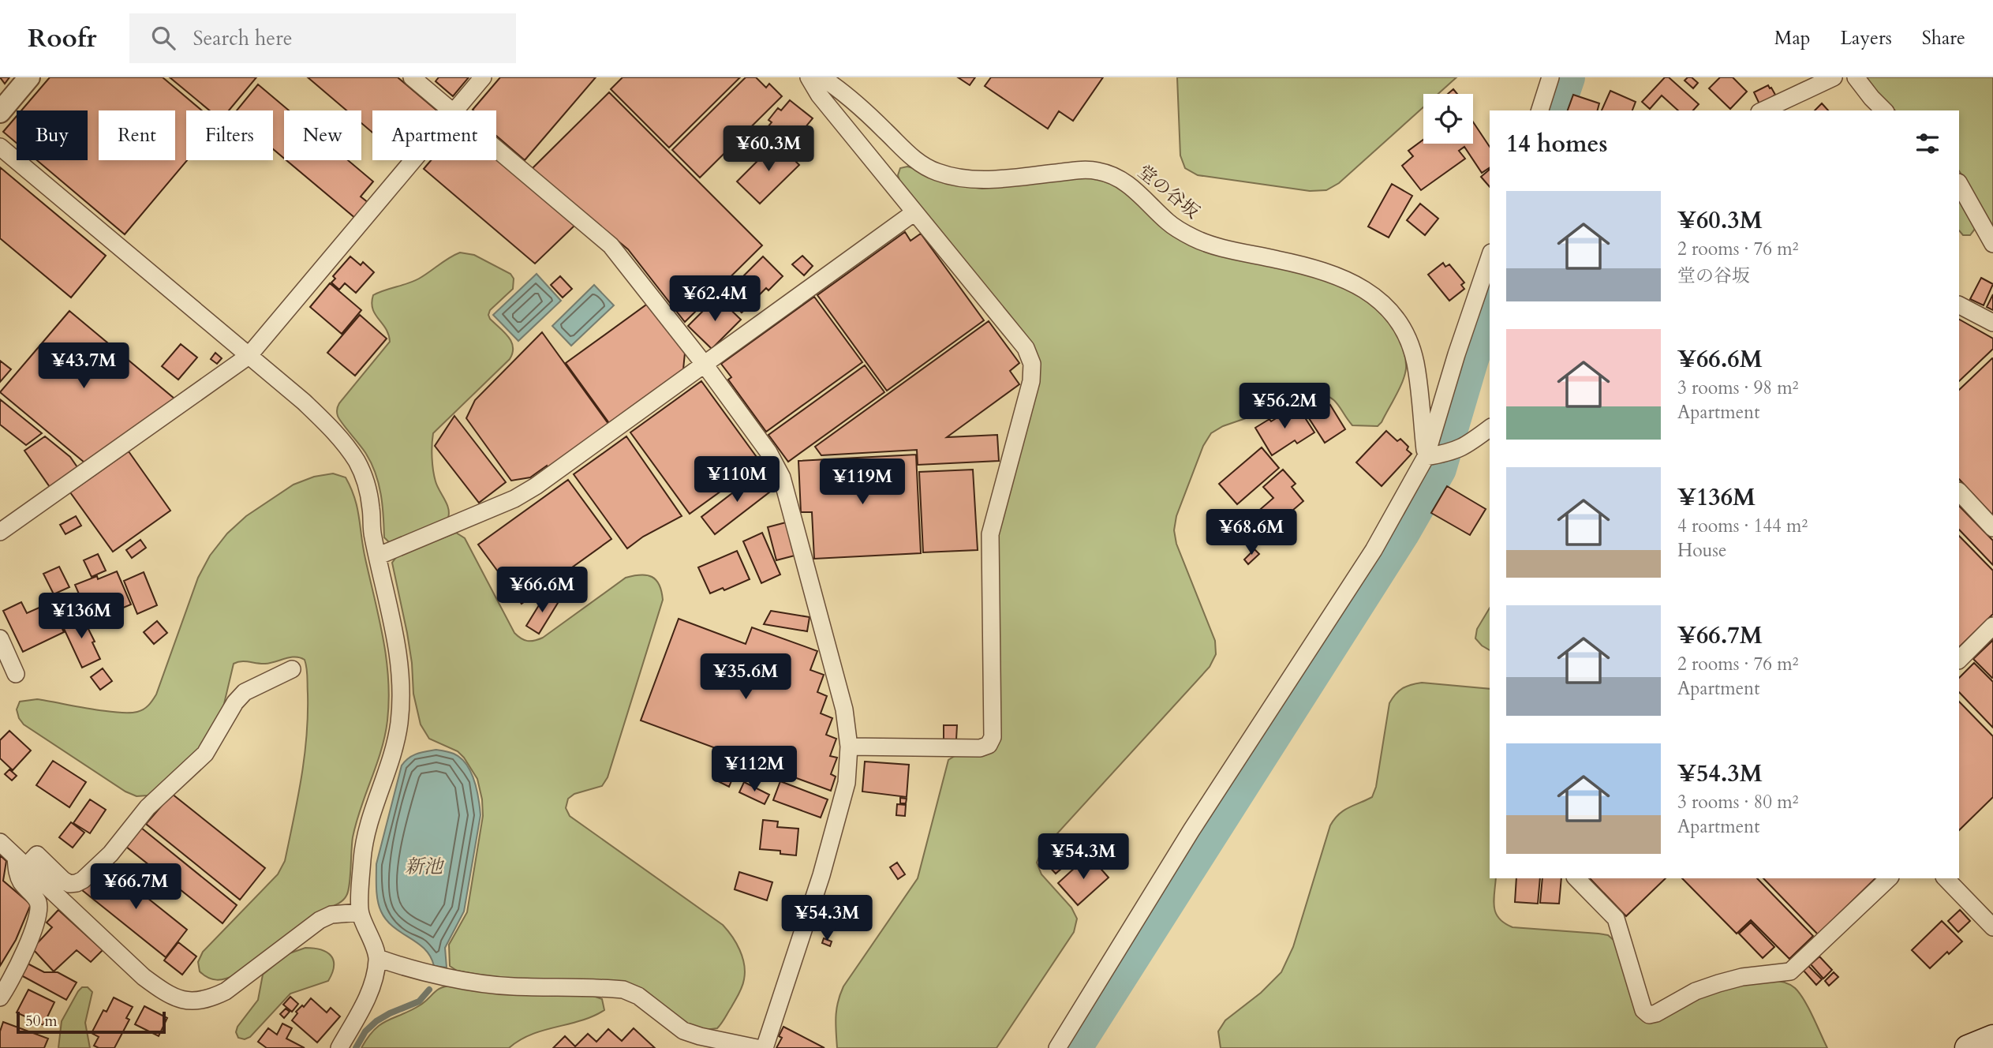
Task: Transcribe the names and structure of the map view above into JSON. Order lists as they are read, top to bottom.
{
  "streets": {
    "street": ["堂の谷坂"]
  },
  "water": ["新池"],
  "scale_bar": "50 m",
  "page": {
    "header": "Roofr",
    "search": "Search here",
    "nav": ["Map", "Layers", "Share"],
    "chip": [
      "Buy",
      "Rent",
      "Filters",
      "New",
      "Apartment"
    ],
    "heading": "14 homes",
    "price": [
      "¥60.3M",
      "¥62.4M",
      "¥43.7M",
      "¥56.2M",
      "¥110M",
      "¥119M",
      "¥68.6M",
      "¥66.6M",
      "¥136M",
      "¥35.6M",
      "¥112M",
      "¥54.3M",
      "¥66.7M",
      "¥54.3M"
    ],
    "list": [
      {
        "name": "¥60.3M",
        "note": "2 rooms · 76 m² · 堂の谷坂"
      },
      {
        "name": "¥66.6M",
        "note": "3 rooms · 98 m² · Apartment"
      },
      {
        "name": "¥136M",
        "note": "4 rooms · 144 m² · House"
      },
      {
        "name": "¥66.7M",
        "note": "2 rooms · 76 m² · Apartment"
      },
      {
        "name": "¥54.3M",
        "note": "3 rooms · 80 m² · Apartment"
      }
    ],
    "scale": "50 m"
  }
}
